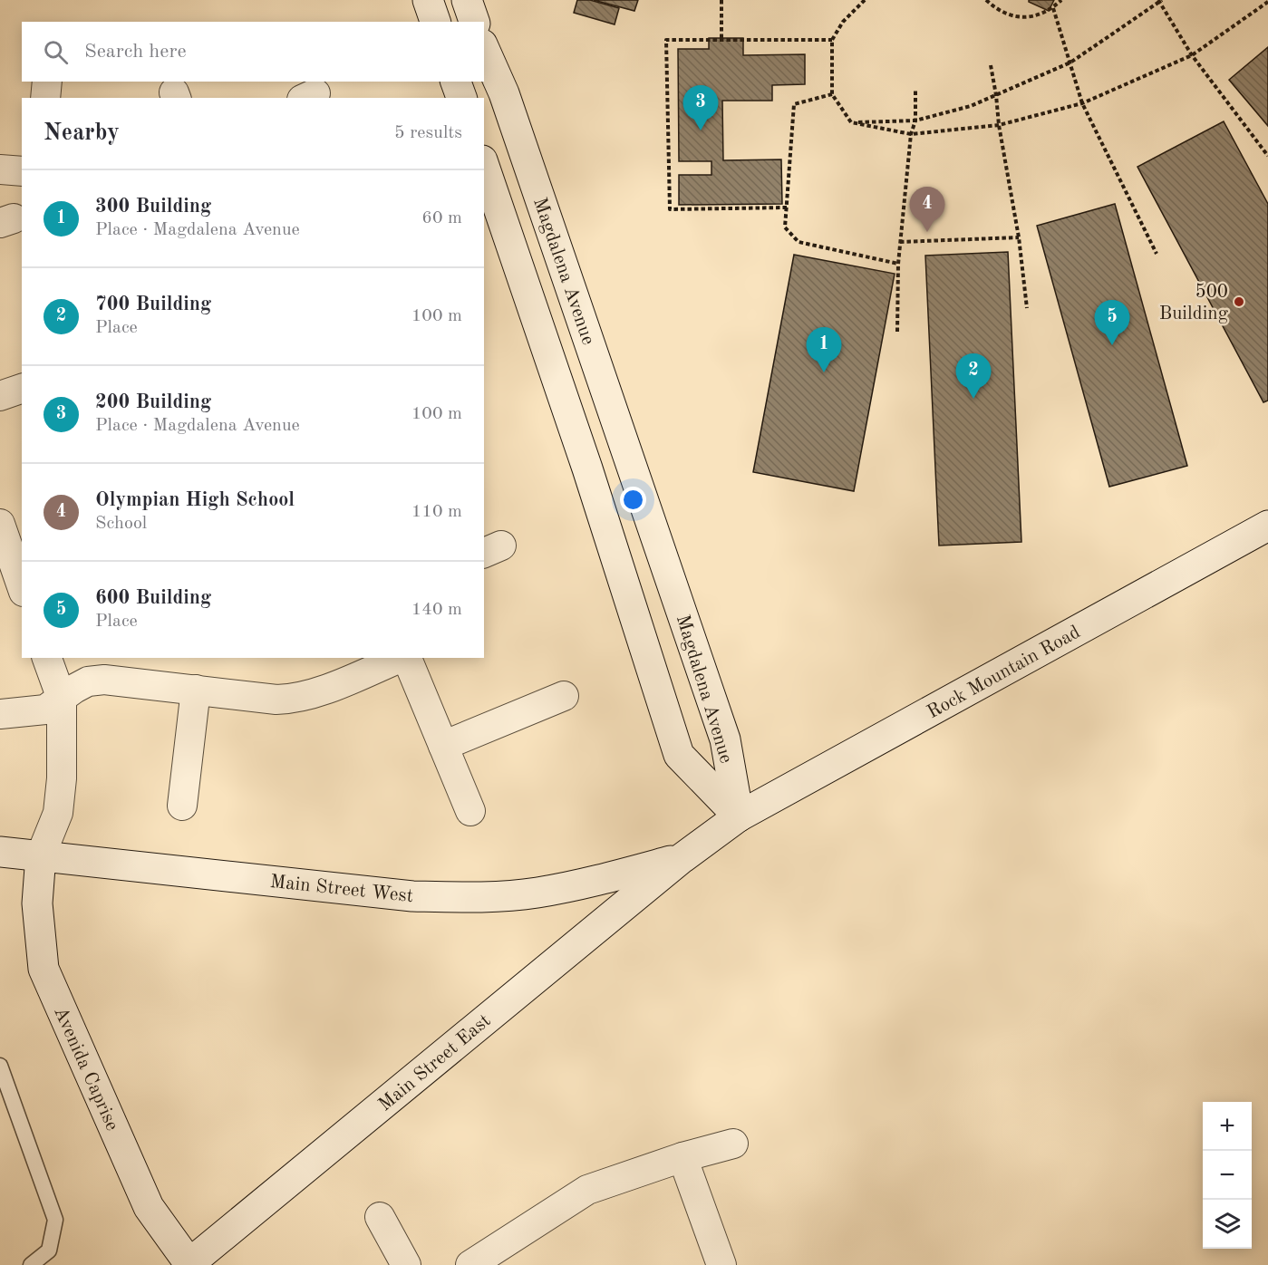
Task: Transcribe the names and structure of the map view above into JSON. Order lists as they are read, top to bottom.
{
  "streets": {
    "street": [
      "Magdalena Avenue",
      "Rock Mountain Road",
      "Main Street West",
      "Main Street East",
      "Avenida Caprise"
    ]
  },
  "crossings": [
    ["Magdalena Avenue", "Rock Mountain Road"],
    ["Rock Mountain Road", "Main Street West"],
    ["Rock Mountain Road", "Main Street East"],
    ["Main Street West", "Main Street East"],
    ["Main Street West", "Avenida Caprise"],
    ["Main Street East", "Avenida Caprise"]
  ],
  "places": ["500 Building"],
  "page": {
    "search": "Search here",
    "pins": [
      "3",
      "4",
      "5",
      "1",
      "2"
    ],
    "heading": ["Nearby", "5 results"],
    "list": [
      {
        "mark": "1",
        "name": "300 Building",
        "note": "Place · Magdalena Avenue",
        "value": "60 m"
      },
      {
        "mark": "2",
        "name": "700 Building",
        "note": "Place",
        "value": "100 m"
      },
      {
        "mark": "3",
        "name": "200 Building",
        "note": "Place · Magdalena Avenue",
        "value": "100 m"
      },
      {
        "mark": "4",
        "name": "Olympian High School",
        "note": "School",
        "value": "110 m"
      },
      {
        "mark": "5",
        "name": "600 Building",
        "note": "Place",
        "value": "140 m"
      }
    ],
    "map_buttons": ["+", "−"]
  }
}
